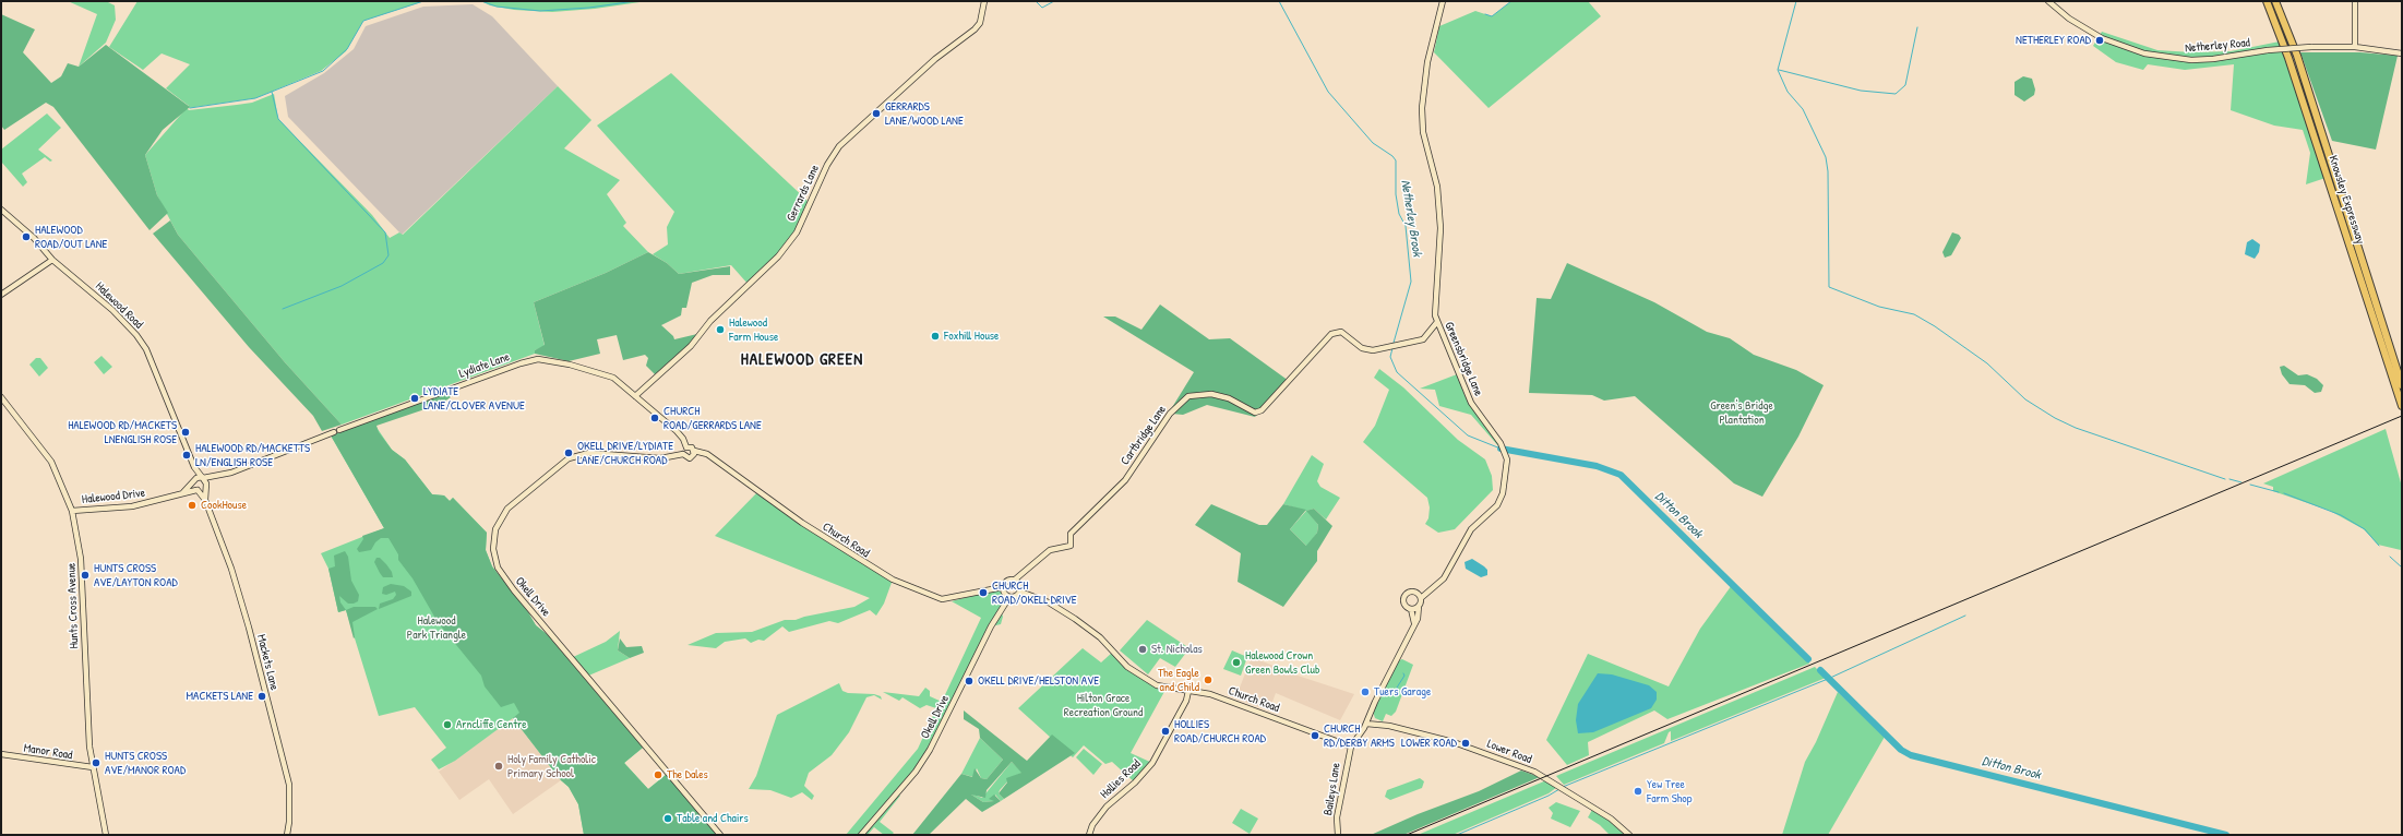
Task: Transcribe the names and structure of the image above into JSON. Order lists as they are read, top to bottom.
{
  "streets": {
    "highway": ["Knowsley Expressway"],
    "street": [
      "Netherley Road",
      "Gerrards Lane",
      "Halewood Road",
      "Greensbridge Lane",
      "Lydiate Lane",
      "Cartbridge Lane",
      "Halewood Drive",
      "Church Road",
      "Okell Drive",
      "Hunts Cross Avenue",
      "Mackets Lane",
      "Manor Road",
      "Lower Road",
      "Hollies Road",
      "Baileys Lane"
    ]
  },
  "crossings": [
    ["Gerrards Lane", "Lydiate Lane"],
    ["Halewood Road", "Lydiate Lane"],
    ["Halewood Road", "Halewood Drive"],
    ["Halewood Road", "Mackets Lane"],
    ["Greensbridge Lane", "Cartbridge Lane"],
    ["Lydiate Lane", "Halewood Drive"],
    ["Lydiate Lane", "Mackets Lane"],
    ["Cartbridge Lane", "Church Road"],
    ["Cartbridge Lane", "Okell Drive"],
    ["Halewood Drive", "Hunts Cross Avenue"],
    ["Halewood Drive", "Mackets Lane"],
    ["Church Road", "Okell Drive"],
    ["Church Road", "Hollies Road"],
    ["Church Road", "Baileys Lane"],
    ["Hunts Cross Avenue", "Manor Road"]
  ],
  "districts": ["HALEWOOD GREEN"],
  "water": ["Netherley Brook", "Ditton Brook"],
  "parks": ["Green's Bridge Plantation", "Halewood Park Triangle", "Hilton Grace Recreation Ground"],
  "places": [
    "NETHERLEY ROAD",
    "GERRARDS LANE/WOOD LANE",
    "HALEWOOD ROAD/OUT LANE",
    "Halewood Farm House",
    "Foxhill House",
    "LYDIATE LANE/CLOVER AVENUE",
    "CHURCH ROAD/GERRARDS LANE",
    "HALEWOOD RD/MACKETS LNENGLISH ROSE",
    "OKELL DRIVE/LYDIATE LANE/CHURCH ROAD",
    "HALEWOOD RD/MACKETTS LN/ENGLISH ROSE",
    "CookHouse",
    "HUNTS CROSS AVE/LAYTON ROAD",
    "CHURCH ROAD/OKELL DRIVE",
    "St. Nicholas",
    "Halewood Crown Green Bowls Club",
    "The Eagle and Child",
    "OKELL DRIVE/HELSTON AVE",
    "Tuers Garage",
    "MACKETS LANE",
    "Arncliffe Centre",
    "HOLLIES ROAD/CHURCH ROAD",
    "CHURCH RD/DERBY ARMS",
    "LOWER ROAD",
    "HUNTS CROSS AVE/MANOR ROAD",
    "Holy Family Catholic Primary School",
    "The Dales",
    "Yew Tree Farm Shop",
    "Table and Chairs"
  ]
}
